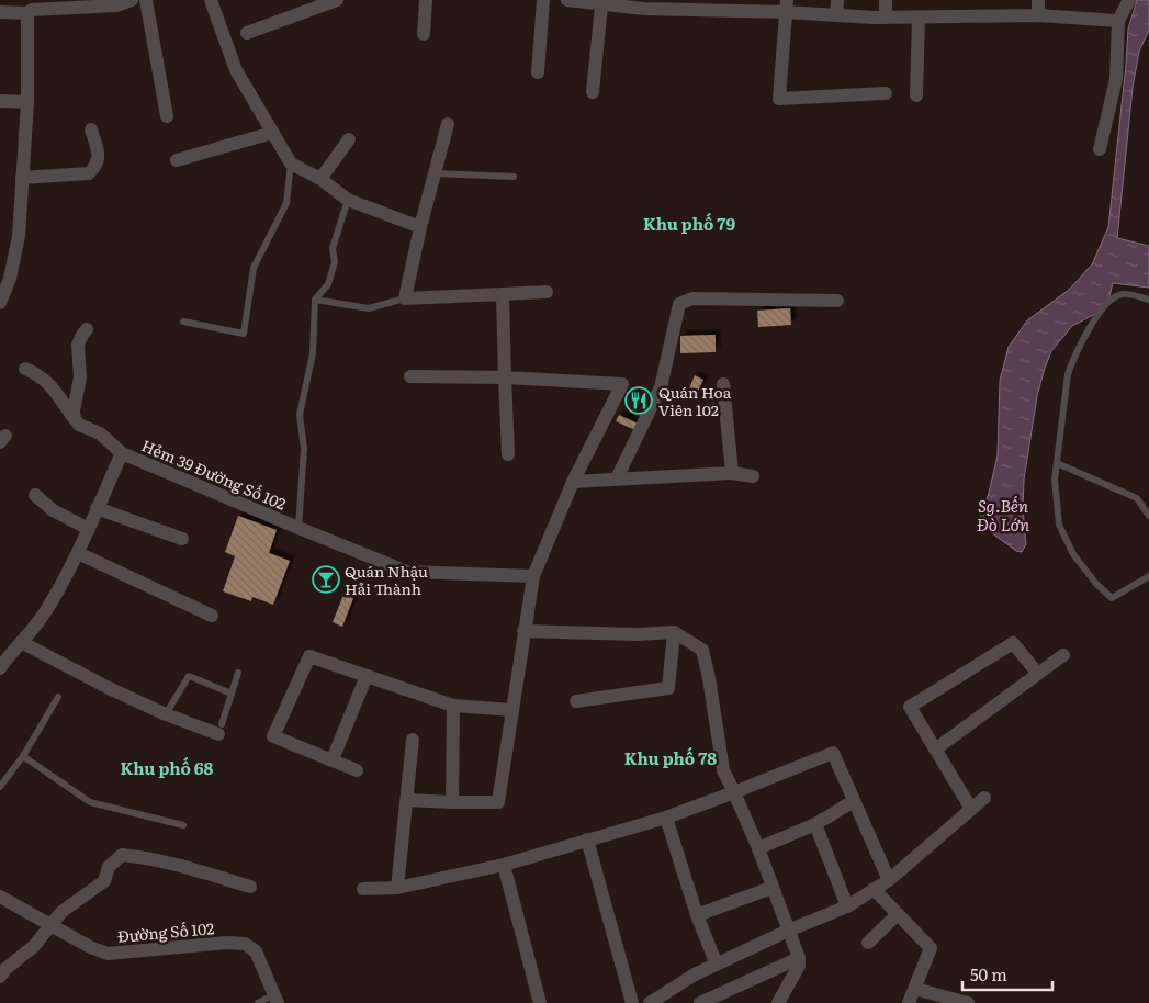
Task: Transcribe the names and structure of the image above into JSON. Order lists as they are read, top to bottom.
{
  "streets": {
    "street": ["Hẻm 39 Đường Số 102", "Đường Số 102"]
  },
  "districts": ["Khu phố 79", "Khu phố 78", "Khu phố 68"],
  "water": ["Sg.Bến Đò Lớn"],
  "places": {
    "restaurant": ["Quán Hoa Viên 102"],
    "bar": ["Quán Nhậu Hải Thành"]
  },
  "scale_bar": "50 m"
}
